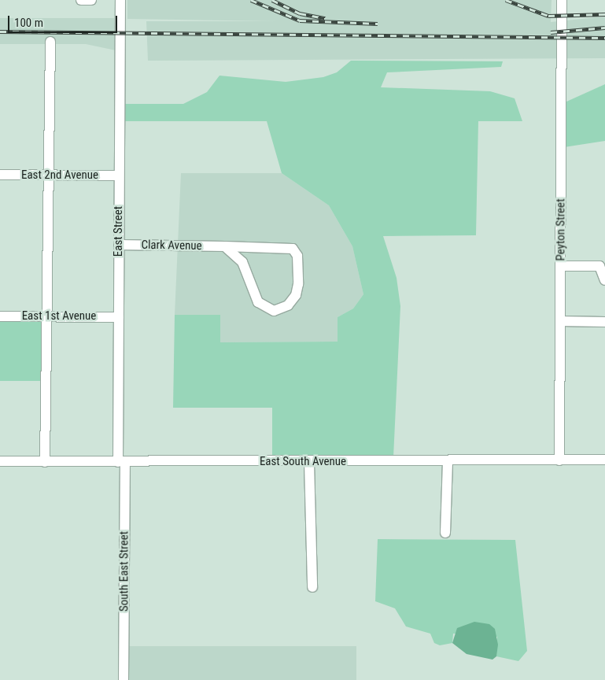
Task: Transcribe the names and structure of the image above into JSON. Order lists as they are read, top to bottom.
{
  "streets": {
    "street": [
      "East 2nd Avenue",
      "Peyton Street",
      "East Street",
      "Clark Avenue",
      "East 1st Avenue",
      "East South Avenue",
      "South East Street"
    ]
  },
  "crossings": [
    ["East 2nd Avenue", "East Street"],
    ["Peyton Street", "East South Avenue"],
    ["East Street", "Clark Avenue"],
    ["East Street", "East 1st Avenue"],
    ["East Street", "East South Avenue"],
    ["East Street", "South East Street"],
    ["East South Avenue", "South East Street"]
  ],
  "scale_bar": "100 m"
}
